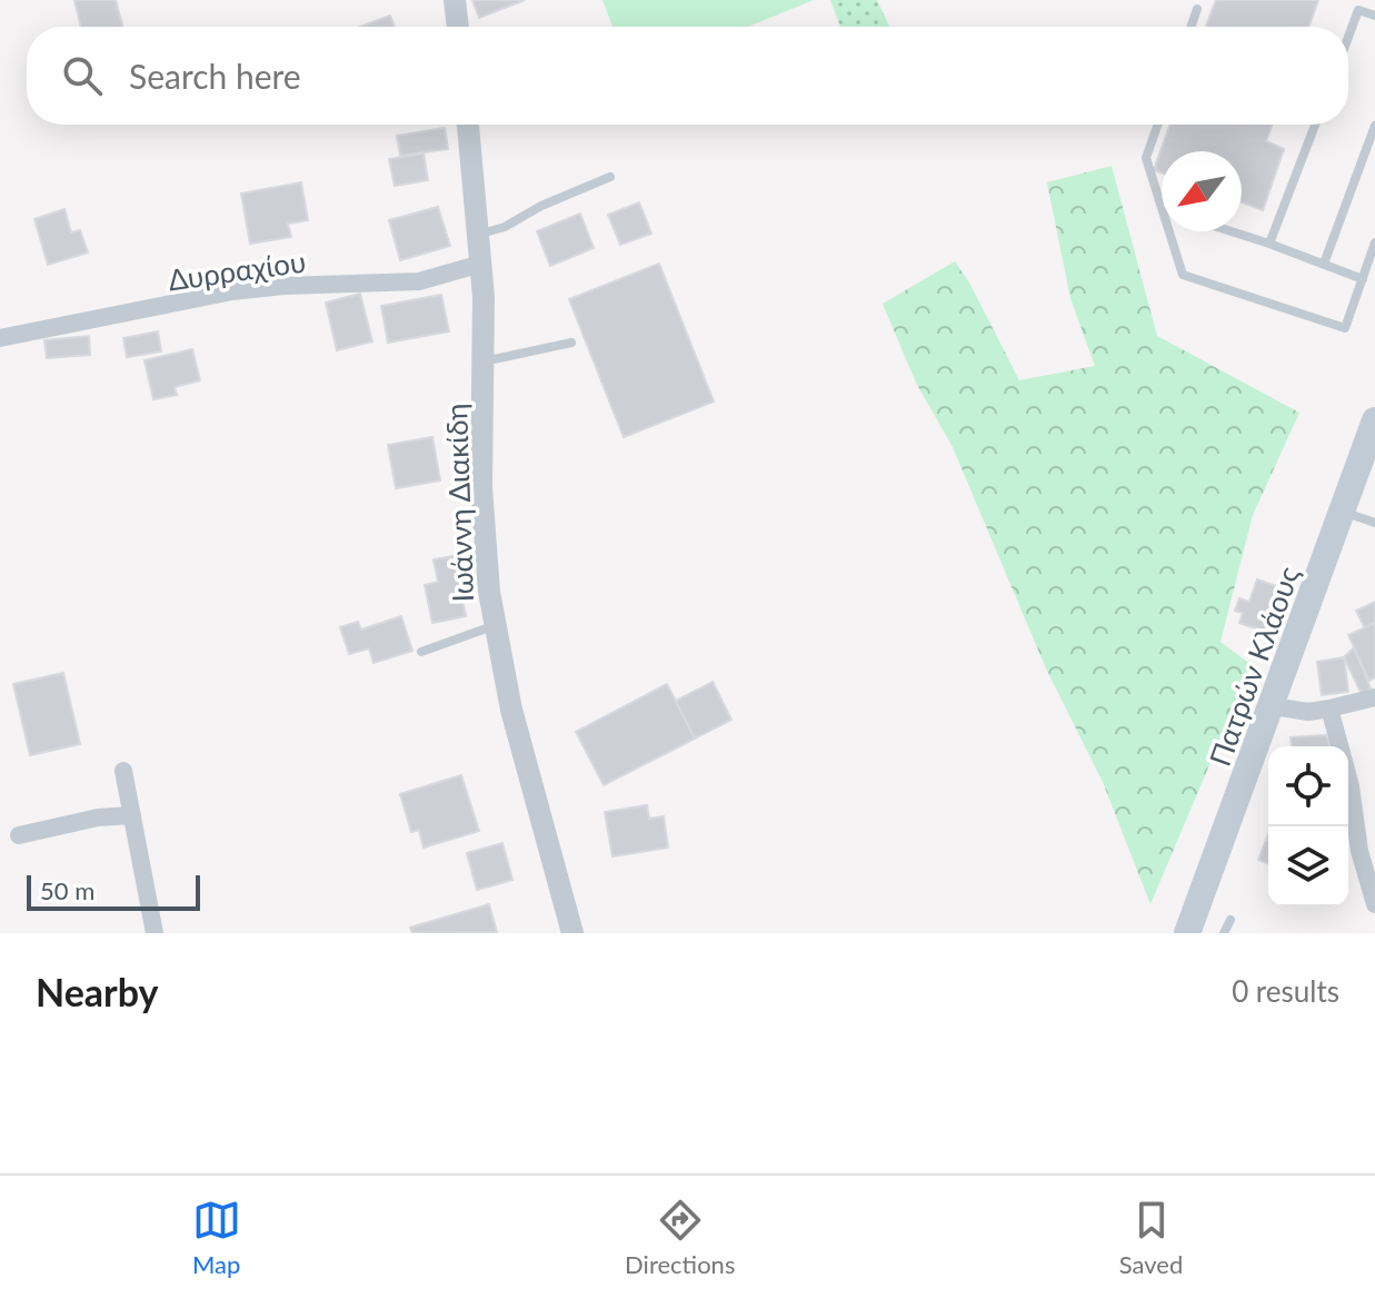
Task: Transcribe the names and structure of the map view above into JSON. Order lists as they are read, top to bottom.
{
  "streets": {
    "main road": ["Πατρών Κλάους"],
    "street": ["Δυρραχίου", "Ιωάννη Διακίδη"]
  },
  "crossings": [
    ["Δυρραχίου", "Ιωάννη Διακίδη"]
  ],
  "scale_bar": "50 m",
  "north": "bottom left",
  "page": {
    "search": "Search here",
    "scale": "50 m",
    "heading": ["Nearby", "0 results"],
    "nav": ["Map", "Directions", "Saved"]
  }
}
